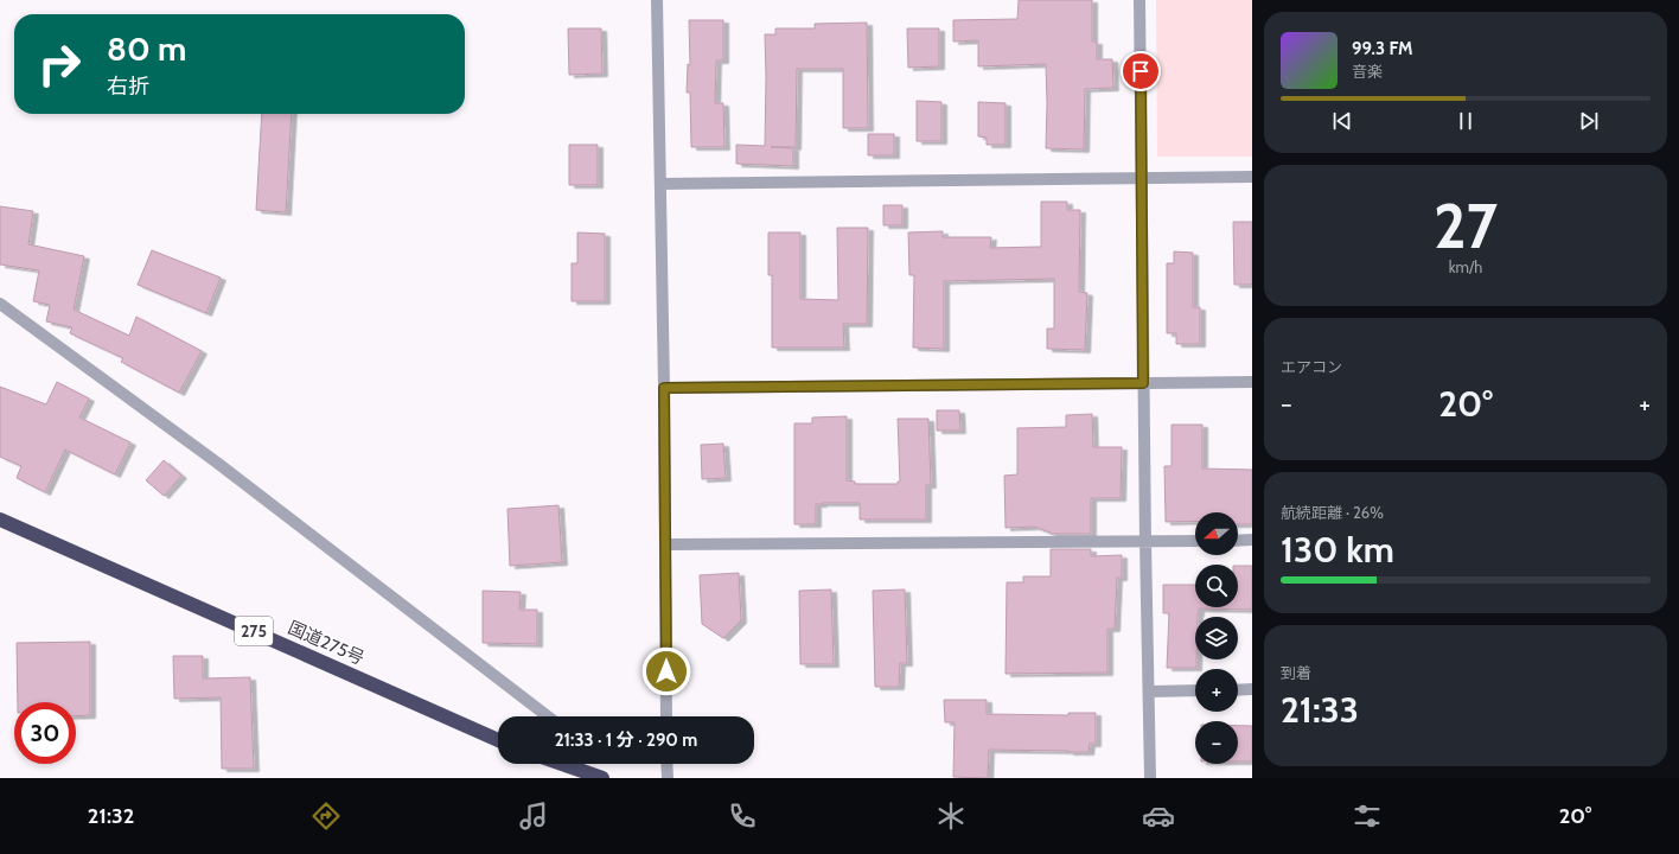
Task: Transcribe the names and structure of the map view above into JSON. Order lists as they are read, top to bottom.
{
  "streets": {
    "highway": ["275", "国道275号"]
  },
  "north": "left",
  "page": {
    "turn": ["80 m", "右折"],
    "song": ["99.3 FM", "音楽"],
    "tile": [
      ["27", "km/h"],
      "エアコン",
      ["航続距離 · 26%", "130 km"],
      ["到着", "21:33"]
    ],
    "heat": ["−", "20°", "+"],
    "map_buttons": ["+", "−"],
    "limit": "30",
    "trip": "21:33 · 1 分 · 290 m",
    "tabs": ["21:32", "20°"]
  }
}
